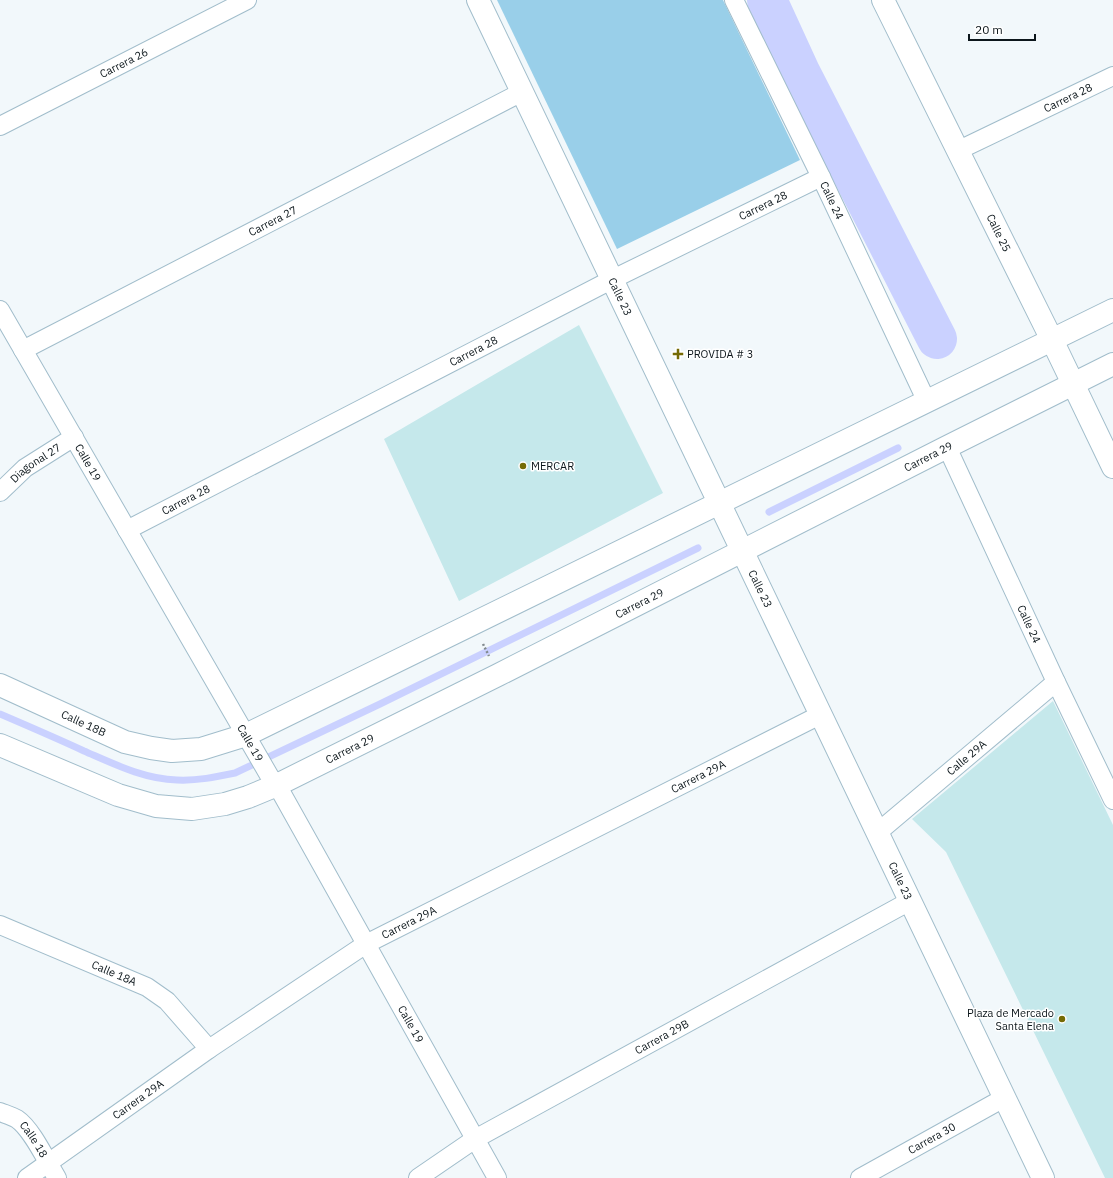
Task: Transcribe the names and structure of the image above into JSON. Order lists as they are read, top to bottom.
{
  "streets": {
    "street": [
      "Carrera 26",
      "Carrera 28",
      "Calle 24",
      "Carrera 27",
      "Calle 25",
      "Calle 23",
      "Carrera 29",
      "Diagonal 27",
      "Calle 19",
      "Calle 18B",
      "Calle 29A",
      "Carrera 29A",
      "Calle 18A",
      "Carrera 29B",
      "Carrera 30",
      "Calle 18"
    ]
  },
  "crossings": [
    ["Carrera 28", "Calle 24"],
    ["Carrera 28", "Calle 25"],
    ["Carrera 28", "Calle 23"],
    ["Carrera 28", "Calle 19"],
    ["Calle 24", "Carrera 29"],
    ["Calle 24", "Calle 29A"],
    ["Carrera 27", "Calle 23"],
    ["Carrera 27", "Calle 19"],
    ["Calle 25", "Carrera 29"],
    ["Calle 23", "Carrera 29"],
    ["Calle 23", "Calle 29A"],
    ["Calle 23", "Carrera 29A"],
    ["Calle 23", "Carrera 29B"],
    ["Calle 23", "Carrera 30"],
    ["Carrera 29", "Calle 19"],
    ["Diagonal 27", "Calle 19"],
    ["Calle 19", "Calle 18B"],
    ["Calle 19", "Carrera 29A"],
    ["Calle 19", "Carrera 29B"],
    ["Carrera 29A", "Calle 18A"],
    ["Carrera 29A", "Calle 18"]
  ],
  "places": {
    "health": ["PROVIDA # 3"],
    "other": ["MERCAR", "Plaza de Mercado Santa Elena"]
  },
  "scale_bar": "20 m"
}
